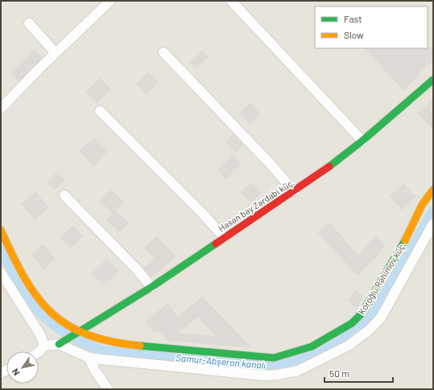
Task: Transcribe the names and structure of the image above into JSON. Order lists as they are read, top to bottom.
{
  "streets": {
    "street": ["Həsən bəy Zərdabi küç.", "Koroğlu Rəhimov küç."]
  },
  "crossings": [
    ["Həsən bəy Zərdabi küç.", "Koroğlu Rəhimov küç."]
  ],
  "water": ["Samur-Abşeron kanalı"],
  "legend": ["Fast", "Slow"],
  "scale_bar": "50 m",
  "north": "bottom left"
}
